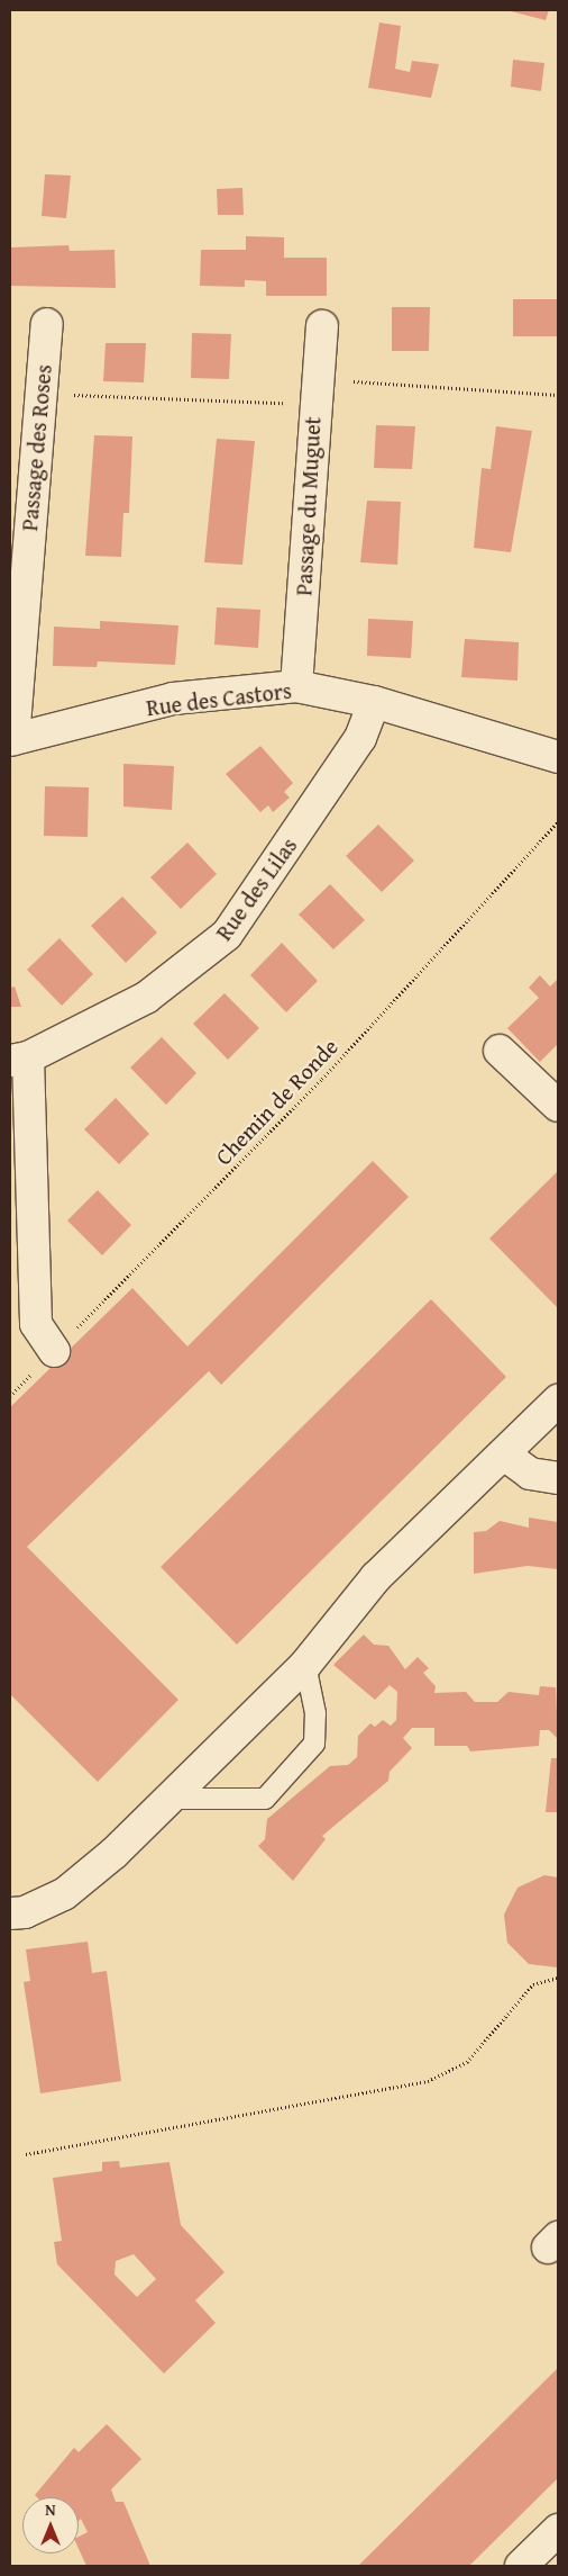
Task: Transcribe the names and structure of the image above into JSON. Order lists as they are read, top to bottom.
{
  "streets": {
    "street": [
      "Passage des Roses",
      "Passage du Muguet",
      "Rue des Castors",
      "Rue des Lilas"
    ],
    "path": ["Chemin de Ronde"]
  },
  "crossings": [
    ["Passage des Roses", "Rue des Castors"],
    ["Passage du Muguet", "Rue des Castors"],
    ["Rue des Castors", "Rue des Lilas"],
    ["Rue des Lilas", "Chemin de Ronde"]
  ],
  "north": "top"
}
